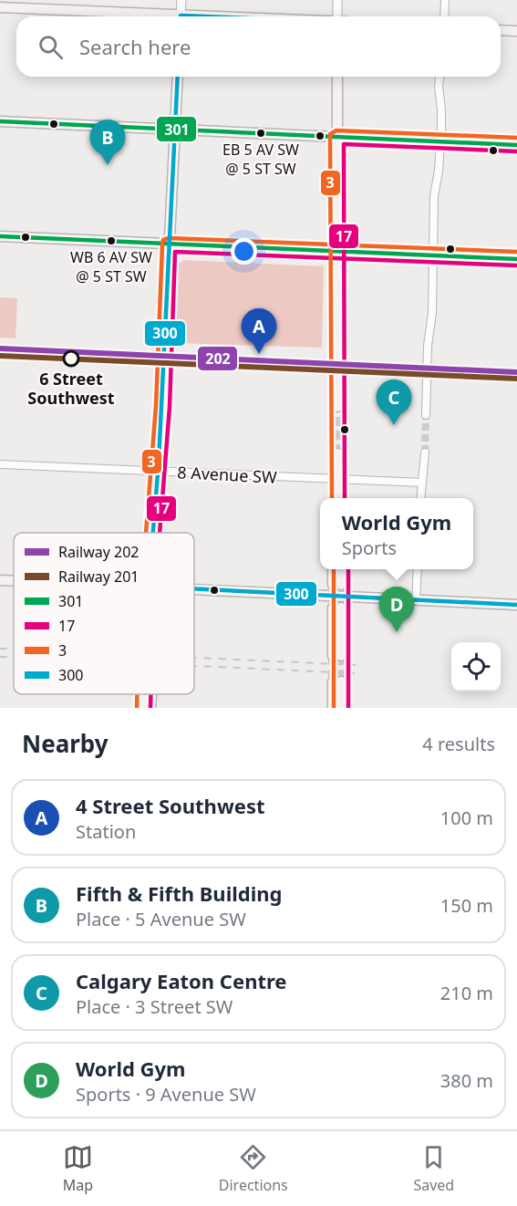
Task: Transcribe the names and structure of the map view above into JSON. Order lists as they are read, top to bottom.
{
  "streets": {
    "street": ["8 Avenue SW"]
  },
  "places": ["EB 5 AV SW @ 5 ST SW", "WB 6 AV SW @ 5 ST SW", "6 Street Southwest"],
  "lines": [
    "transit line 300",
    "transit line 301",
    "transit line 3",
    "transit line 17",
    "rail line 202",
    "rail line 201"
  ],
  "legend": [
    "Railway 202",
    "Railway 201",
    "301",
    "17",
    "3",
    "300"
  ],
  "page": {
    "search": "Search here",
    "pins": [
      "B",
      "A",
      "C",
      "D"
    ],
    "popup": ["World Gym", "Sports"],
    "heading": ["Nearby", "4 results"],
    "list": [
      {
        "mark": "A",
        "name": "4 Street Southwest",
        "note": "Station",
        "value": "100 m"
      },
      {
        "mark": "B",
        "name": "Fifth & Fifth Building",
        "note": "Place · 5 Avenue SW",
        "value": "150 m"
      },
      {
        "mark": "C",
        "name": "Calgary Eaton Centre",
        "note": "Place · 3 Street SW",
        "value": "210 m"
      },
      {
        "mark": "D",
        "name": "World Gym",
        "note": "Sports · 9 Avenue SW",
        "value": "380 m"
      }
    ],
    "nav": ["Map", "Directions", "Saved"]
  }
}
